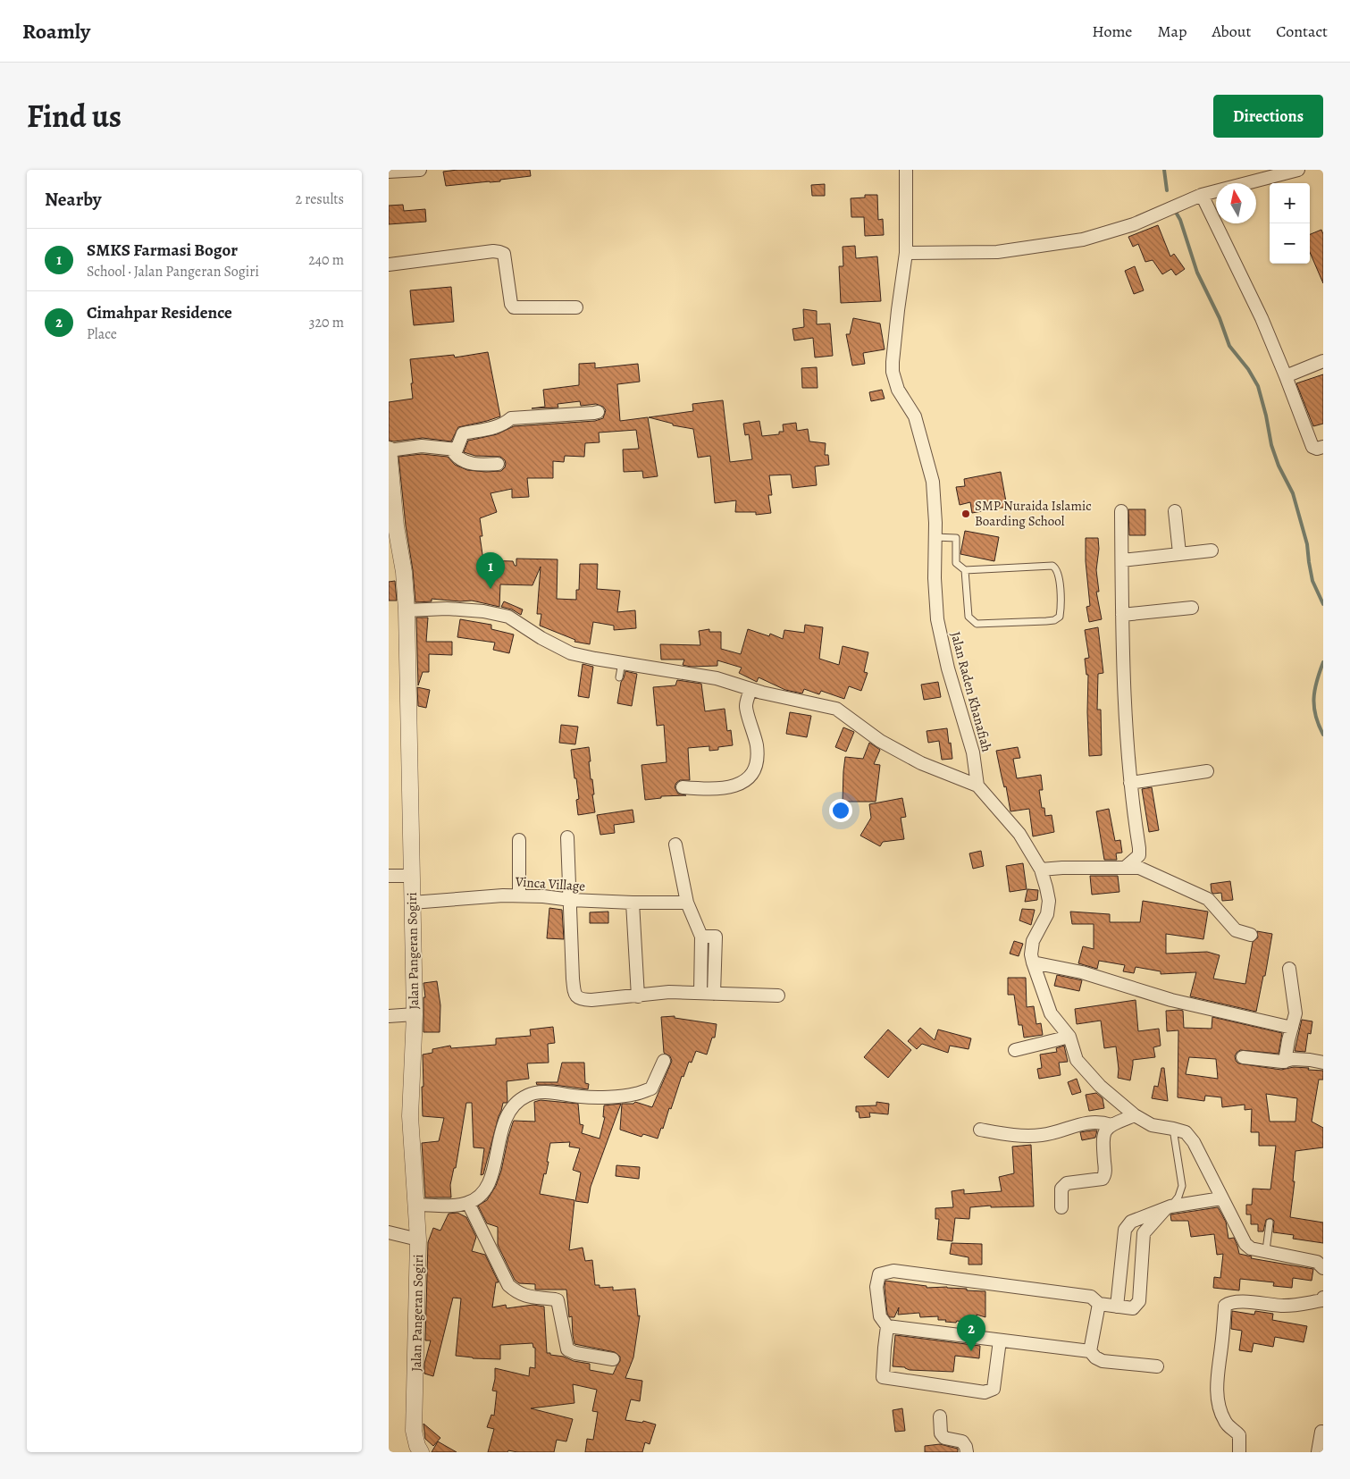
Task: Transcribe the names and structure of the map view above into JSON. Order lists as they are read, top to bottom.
{
  "streets": {
    "street": ["Jalan Raden Khanafiah", "Vinca Village", "Jalan Pangeran Sogiri"]
  },
  "crossings": [
    ["Vinca Village", "Jalan Pangeran Sogiri"]
  ],
  "places": ["SMP Nuraida Islamic Boarding School"],
  "north": "top",
  "page": {
    "header": "Roamly",
    "nav": [
      "Home",
      "Map",
      "About",
      "Contact"
    ],
    "title": "Find us",
    "buttons": "Directions",
    "heading": ["Nearby", "2 results"],
    "map_buttons": ["+", "−"],
    "list": [
      {
        "mark": "1",
        "name": "SMKS Farmasi Bogor",
        "note": "School · Jalan Pangeran Sogiri",
        "value": "240 m"
      },
      {
        "mark": "2",
        "name": "Cimahpar Residence",
        "note": "Place",
        "value": "320 m"
      }
    ],
    "pins": ["1", "2"]
  }
}
